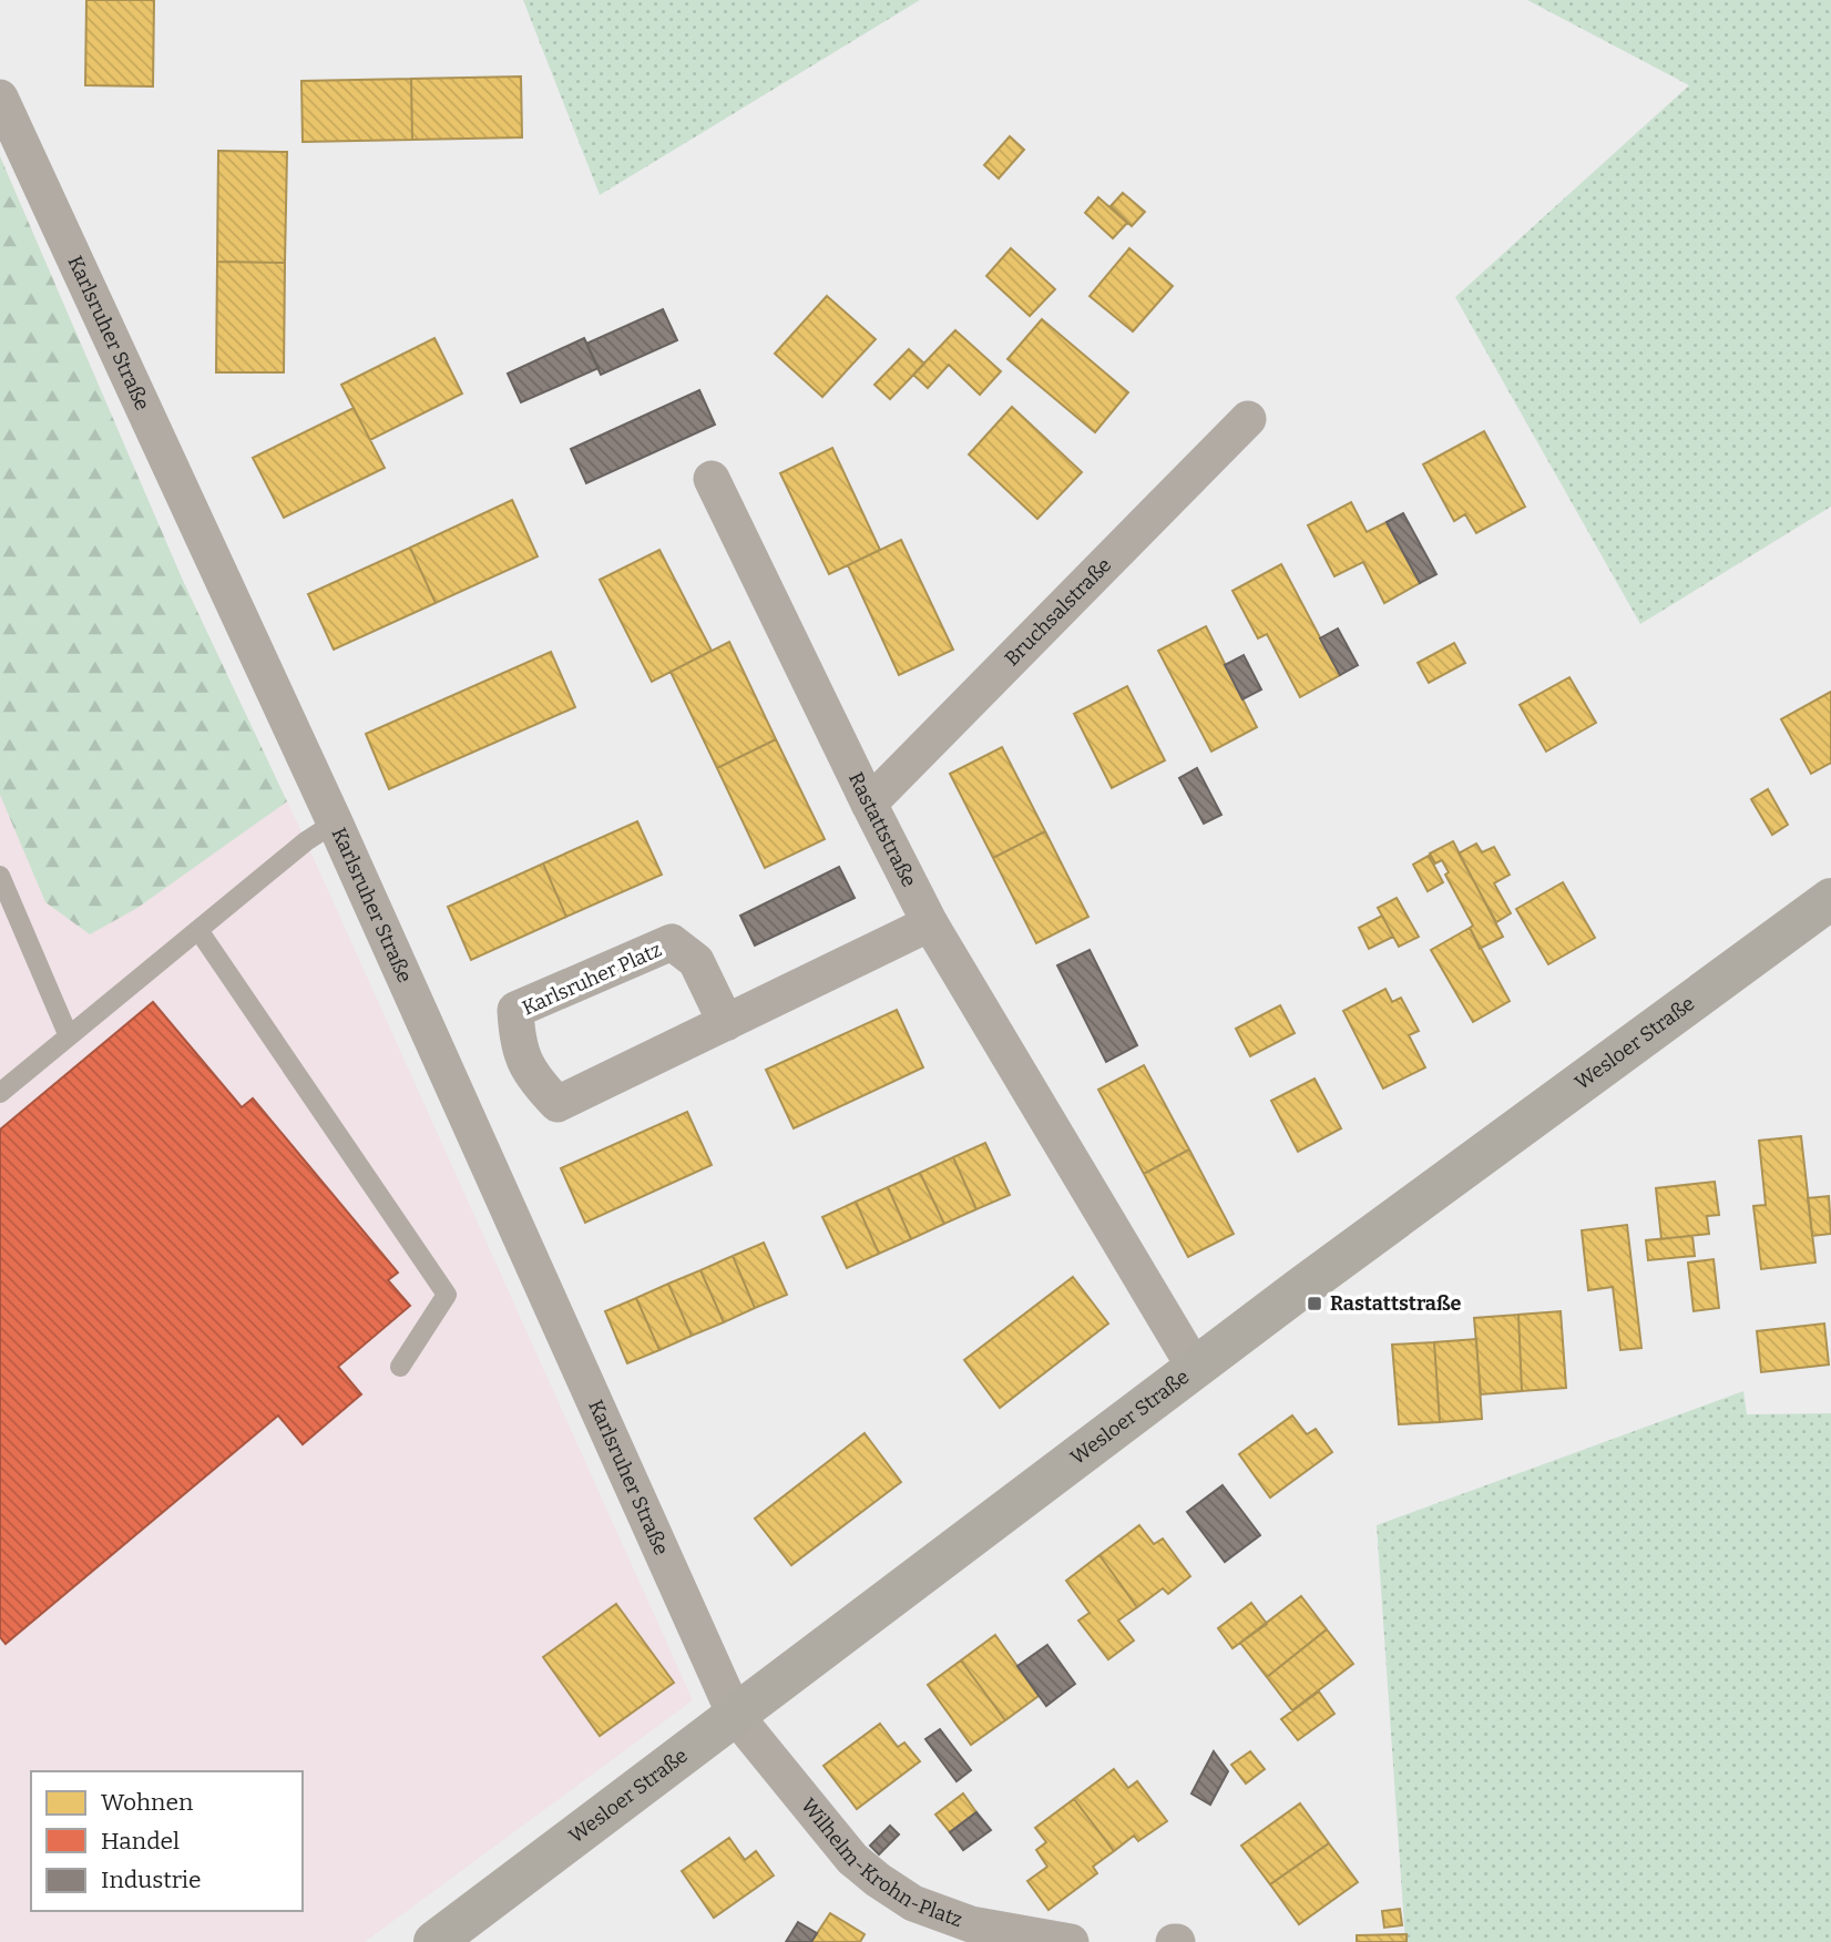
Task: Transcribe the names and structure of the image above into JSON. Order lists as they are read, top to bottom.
{
  "streets": {
    "street": [
      "Karlsruher Straße",
      "Bruchsalstraße",
      "Rastattstraße",
      "Karlsruher Platz",
      "Wesloer Straße",
      "Wilhelm-Krohn-Platz"
    ]
  },
  "crossings": [
    ["Karlsruher Straße", "Wesloer Straße"],
    ["Karlsruher Straße", "Wilhelm-Krohn-Platz"],
    ["Bruchsalstraße", "Rastattstraße"],
    ["Rastattstraße", "Karlsruher Platz"],
    ["Rastattstraße", "Wesloer Straße"],
    ["Wesloer Straße", "Wilhelm-Krohn-Platz"]
  ],
  "places": {
    "transit": ["Rastattstraße"]
  },
  "legend": ["Wohnen", "Handel", "Industrie"]
}
